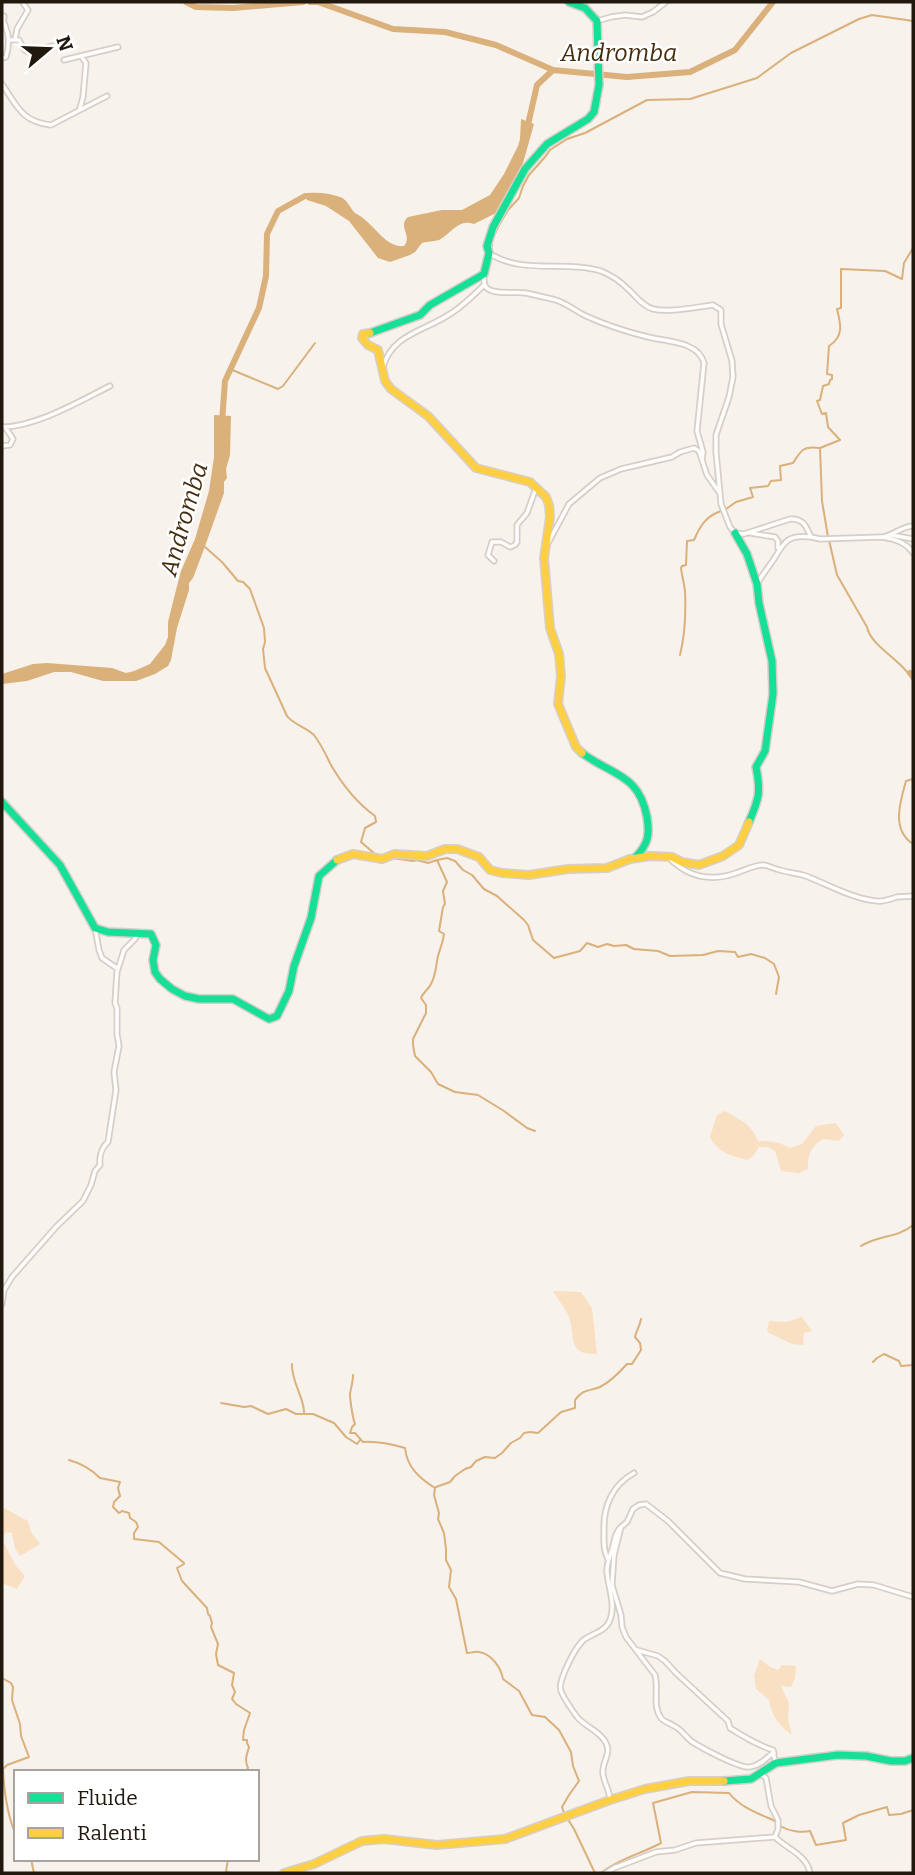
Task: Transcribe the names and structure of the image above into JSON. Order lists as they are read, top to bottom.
{
  "water": ["Andromba"],
  "legend": ["Fluide", "Ralenti"],
  "north": "right"
}
